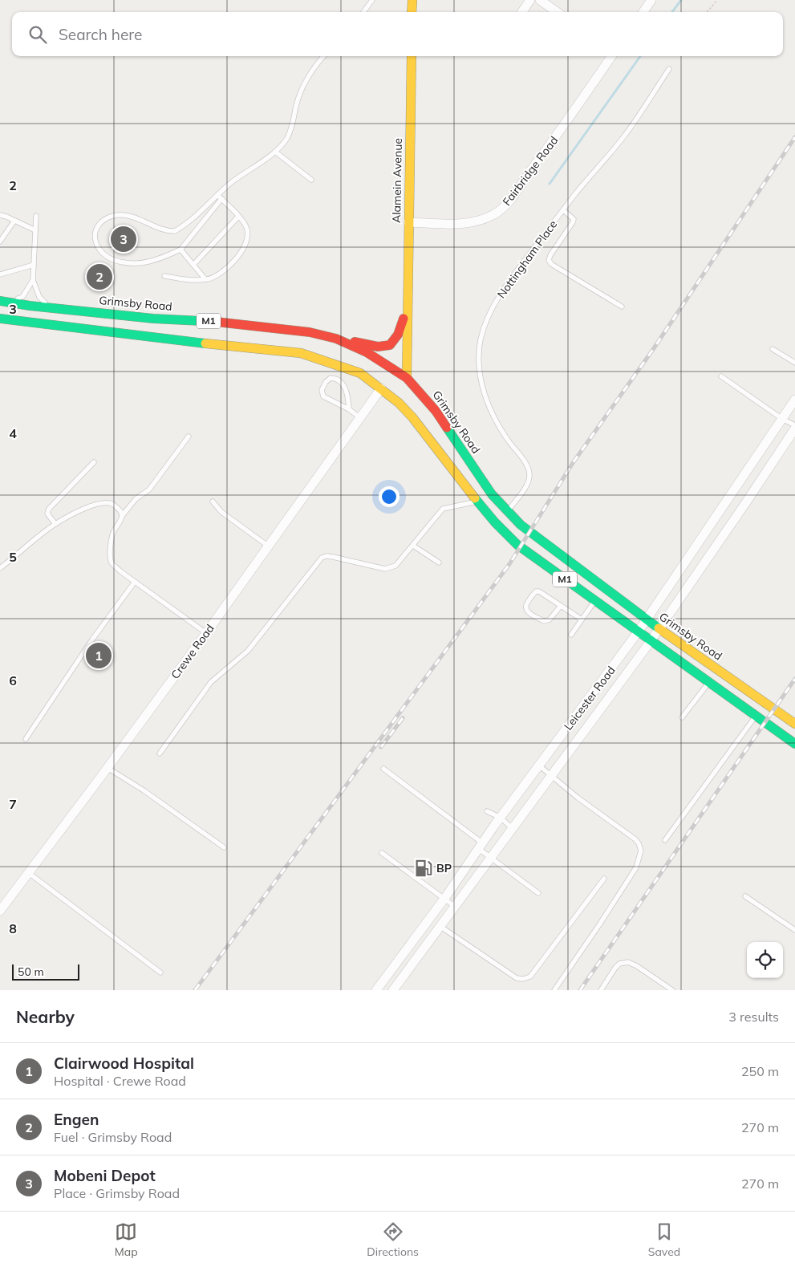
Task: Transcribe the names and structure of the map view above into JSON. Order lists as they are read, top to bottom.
{
  "streets": {
    "main road": ["Alamein Avenue", "Grimsby Road", "M1"],
    "street": ["Fairbridge Road", "Crewe Road", "Leicester Road"],
    "lane": ["Nottingham Place"]
  },
  "crossings": [
    ["Fairbridge Road", "Alamein Avenue"],
    ["Alamein Avenue", "Grimsby Road"],
    ["Nottingham Place", "Grimsby Road"],
    ["Grimsby Road", "Leicester Road"],
    ["M1", "Crewe Road"],
    ["M1", "Leicester Road"]
  ],
  "places": {
    "fuel station": ["BP"]
  },
  "scale_bar": "50 m",
  "page": {
    "search": "Search here",
    "pins": ["3", "2", "1"],
    "scale": "50 m",
    "heading": ["Nearby", "3 results"],
    "list": [
      {
        "mark": "1",
        "name": "Clairwood Hospital",
        "note": "Hospital · Crewe Road",
        "value": "250 m"
      },
      {
        "mark": "2",
        "name": "Engen",
        "note": "Fuel · Grimsby Road",
        "value": "270 m"
      },
      {
        "mark": "3",
        "name": "Mobeni Depot",
        "note": "Place · Grimsby Road",
        "value": "270 m"
      }
    ],
    "nav": ["Map", "Directions", "Saved"]
  },
  "grid": {
    "rows": [
      "2",
      "3",
      "4",
      "5",
      "6",
      "7",
      "8"
    ]
  }
}
